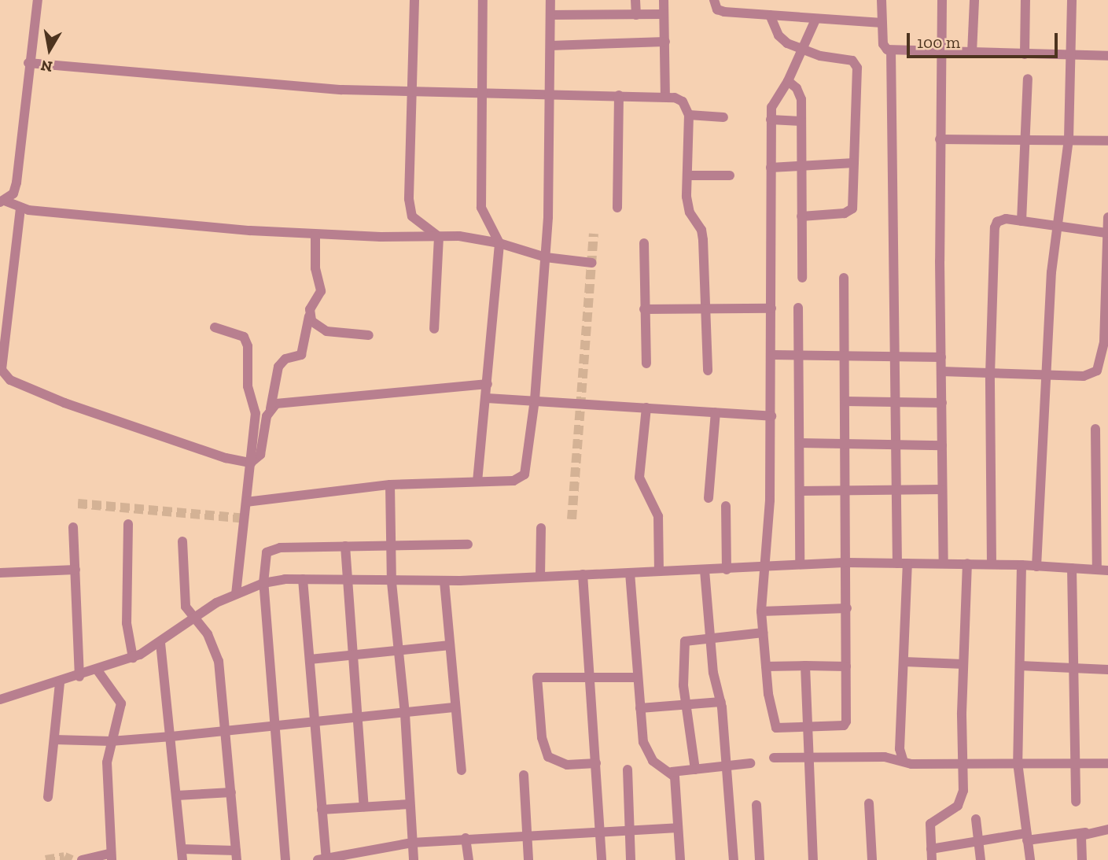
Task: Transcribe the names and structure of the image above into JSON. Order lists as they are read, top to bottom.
{
  "scale_bar": "100 m",
  "north": "bottom"
}
